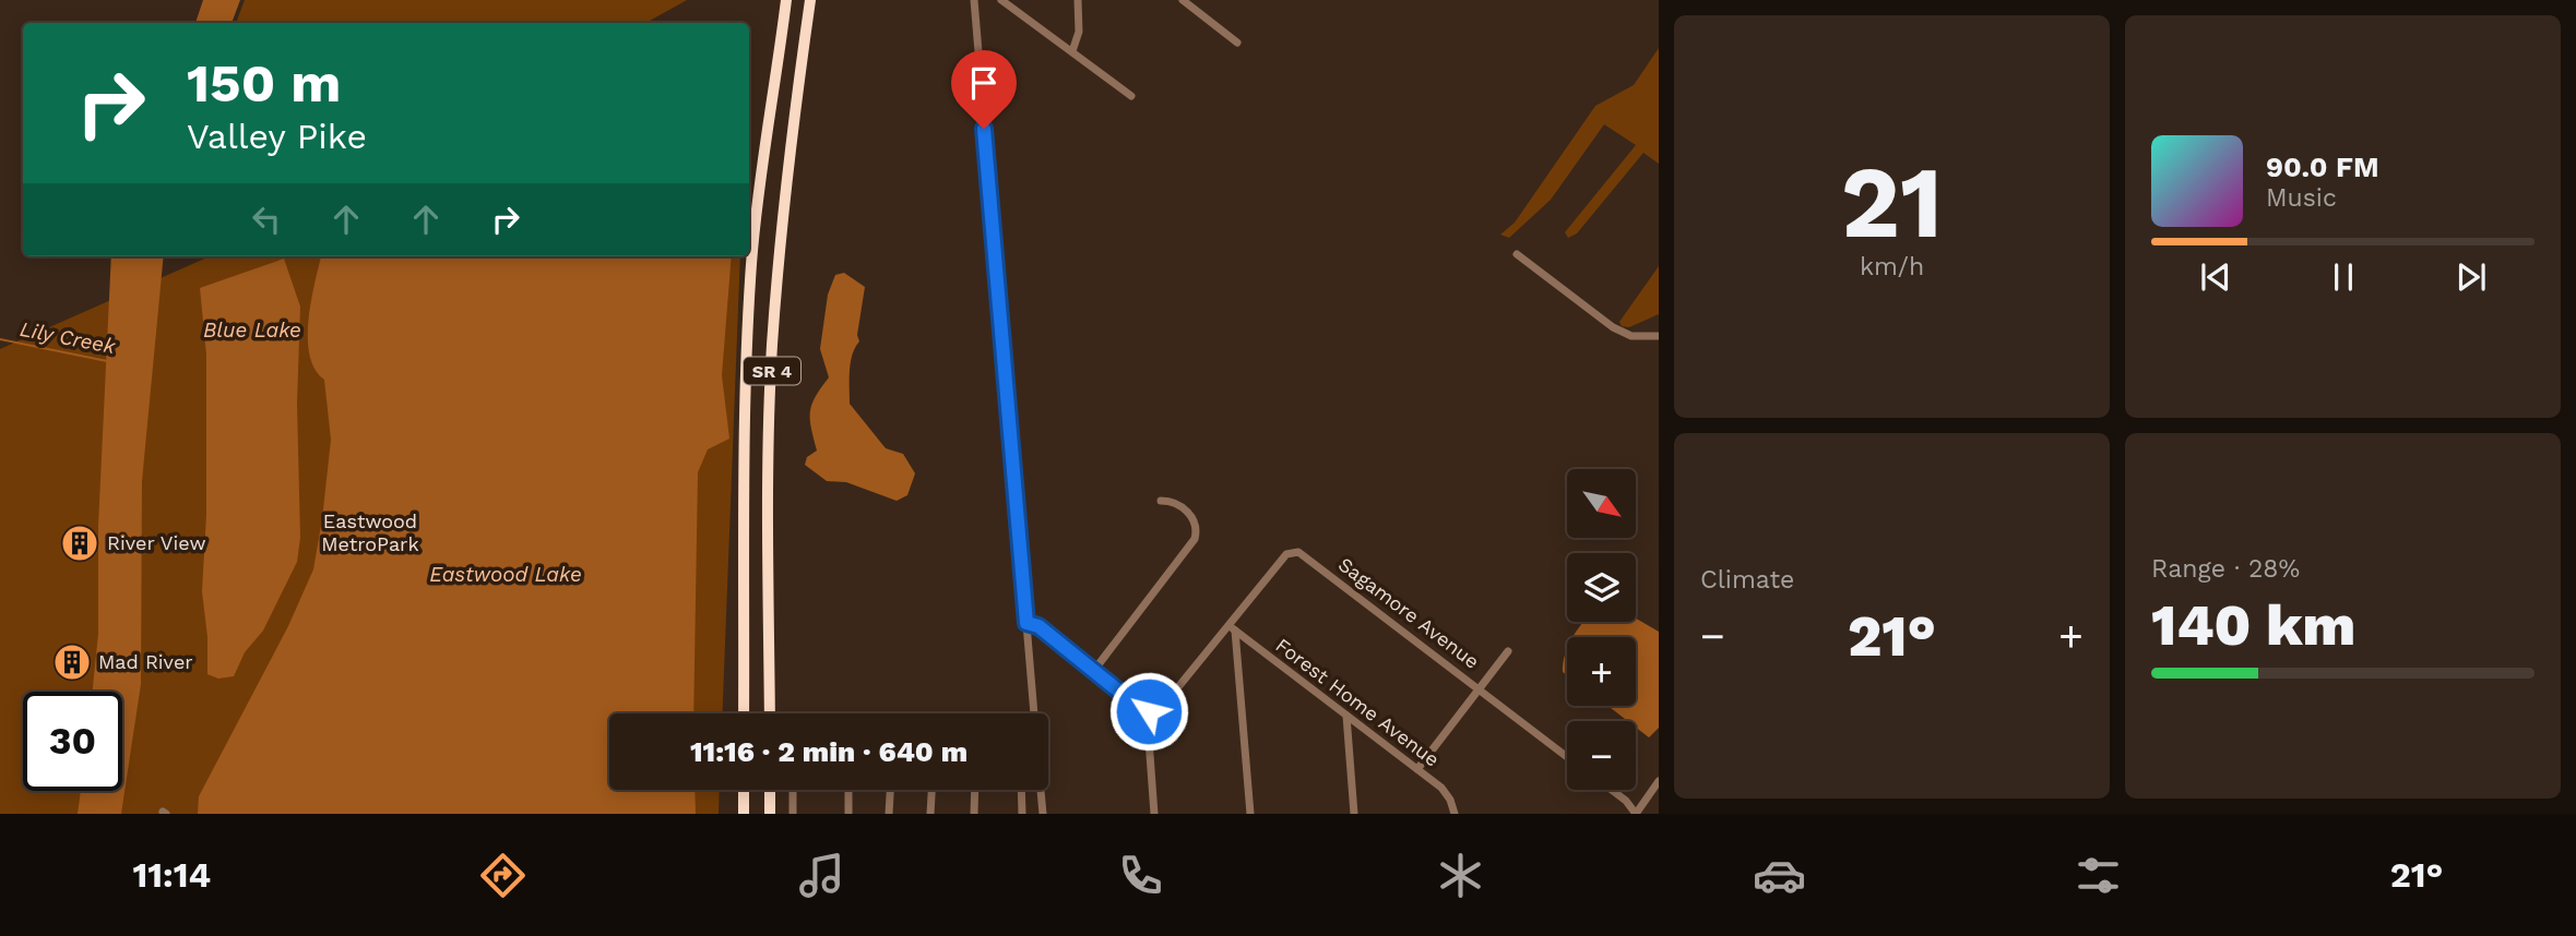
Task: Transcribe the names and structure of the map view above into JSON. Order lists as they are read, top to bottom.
{
  "streets": {
    "highway": ["SR 4"],
    "street": ["Sagamore Avenue", "Forest Home Avenue"]
  },
  "crossings": [
    ["Sagamore Avenue", "Forest Home Avenue"]
  ],
  "water": ["Blue Lake", "Lily Creek", "Eastwood Lake"],
  "parks": ["Eastwood MetroPark"],
  "places": {
    "building": ["River View", "Mad River"]
  },
  "north": "bottom right",
  "page": {
    "tile": [
      ["21", "km/h"],
      "Climate",
      ["Range · 28%", "140 km"]
    ],
    "turn": ["150 m", "Valley Pike"],
    "song": ["90.0 FM", "Music"],
    "map_buttons": ["+", "−"],
    "heat": ["−", "21°", "+"],
    "limit": "30",
    "trip": "11:16 · 2 min · 640 m",
    "tabs": ["11:14", "21°"]
  }
}
